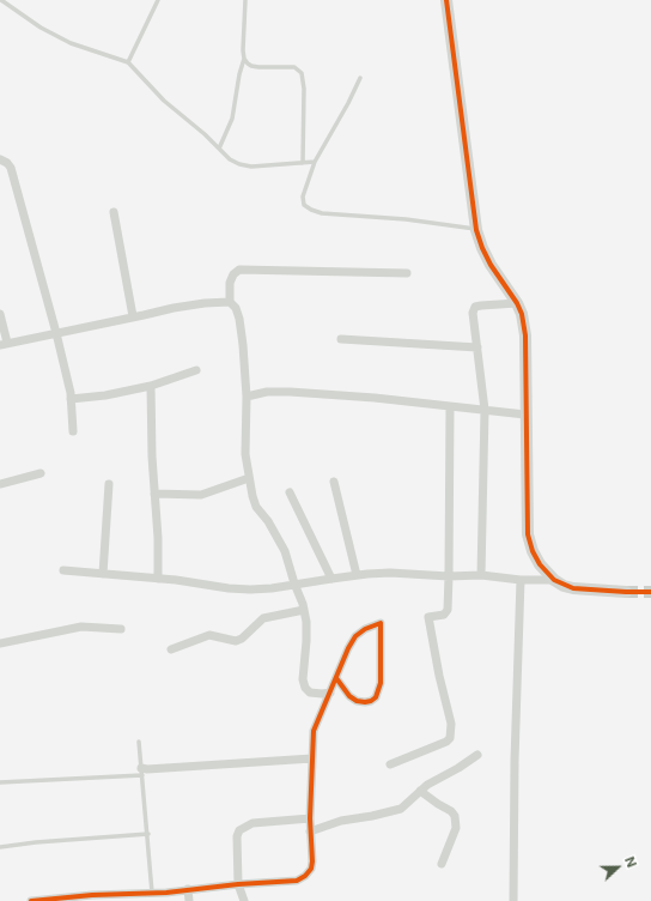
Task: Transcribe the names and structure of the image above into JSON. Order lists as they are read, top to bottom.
{
  "north": "right"
}
